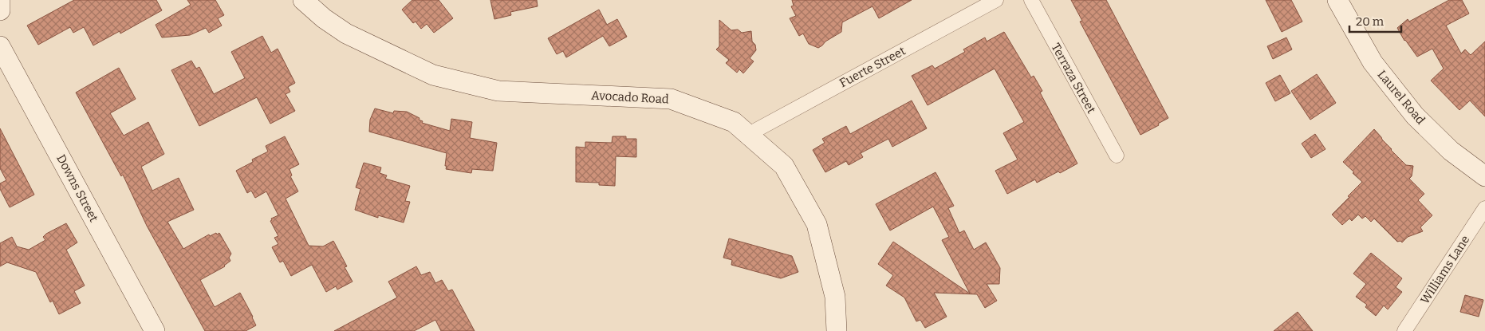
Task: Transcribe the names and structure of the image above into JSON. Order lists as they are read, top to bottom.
{
  "streets": {
    "street": [
      "Fuerte Street",
      "Terraza Street",
      "Avocado Road",
      "Laurel Road",
      "Downs Street",
      "Williams Lane"
    ]
  },
  "crossings": [
    ["Fuerte Street", "Avocado Road"]
  ],
  "scale_bar": "20 m"
}
